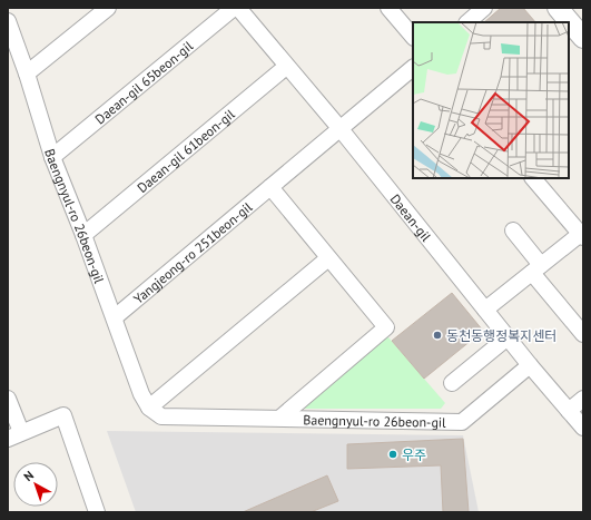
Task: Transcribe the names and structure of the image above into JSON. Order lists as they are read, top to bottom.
{
  "streets": {
    "street": [
      "Daean-gil 65beon-gil",
      "Daean-gil 61beon-gil",
      "Baengnyul-ro 26beon-gil",
      "Daean-gil",
      "Yangjeong-ro 251beon-gil"
    ]
  },
  "crossings": [
    ["Daean-gil 65beon-gil", "Baengnyul-ro 26beon-gil"],
    ["Daean-gil 61beon-gil", "Baengnyul-ro 26beon-gil"],
    ["Daean-gil 61beon-gil", "Daean-gil"],
    ["Baengnyul-ro 26beon-gil", "Daean-gil"],
    ["Baengnyul-ro 26beon-gil", "Yangjeong-ro 251beon-gil"],
    ["Daean-gil", "Yangjeong-ro 251beon-gil"]
  ],
  "places": ["동천동행정복지센터", "우주"],
  "north": "top left"
}
